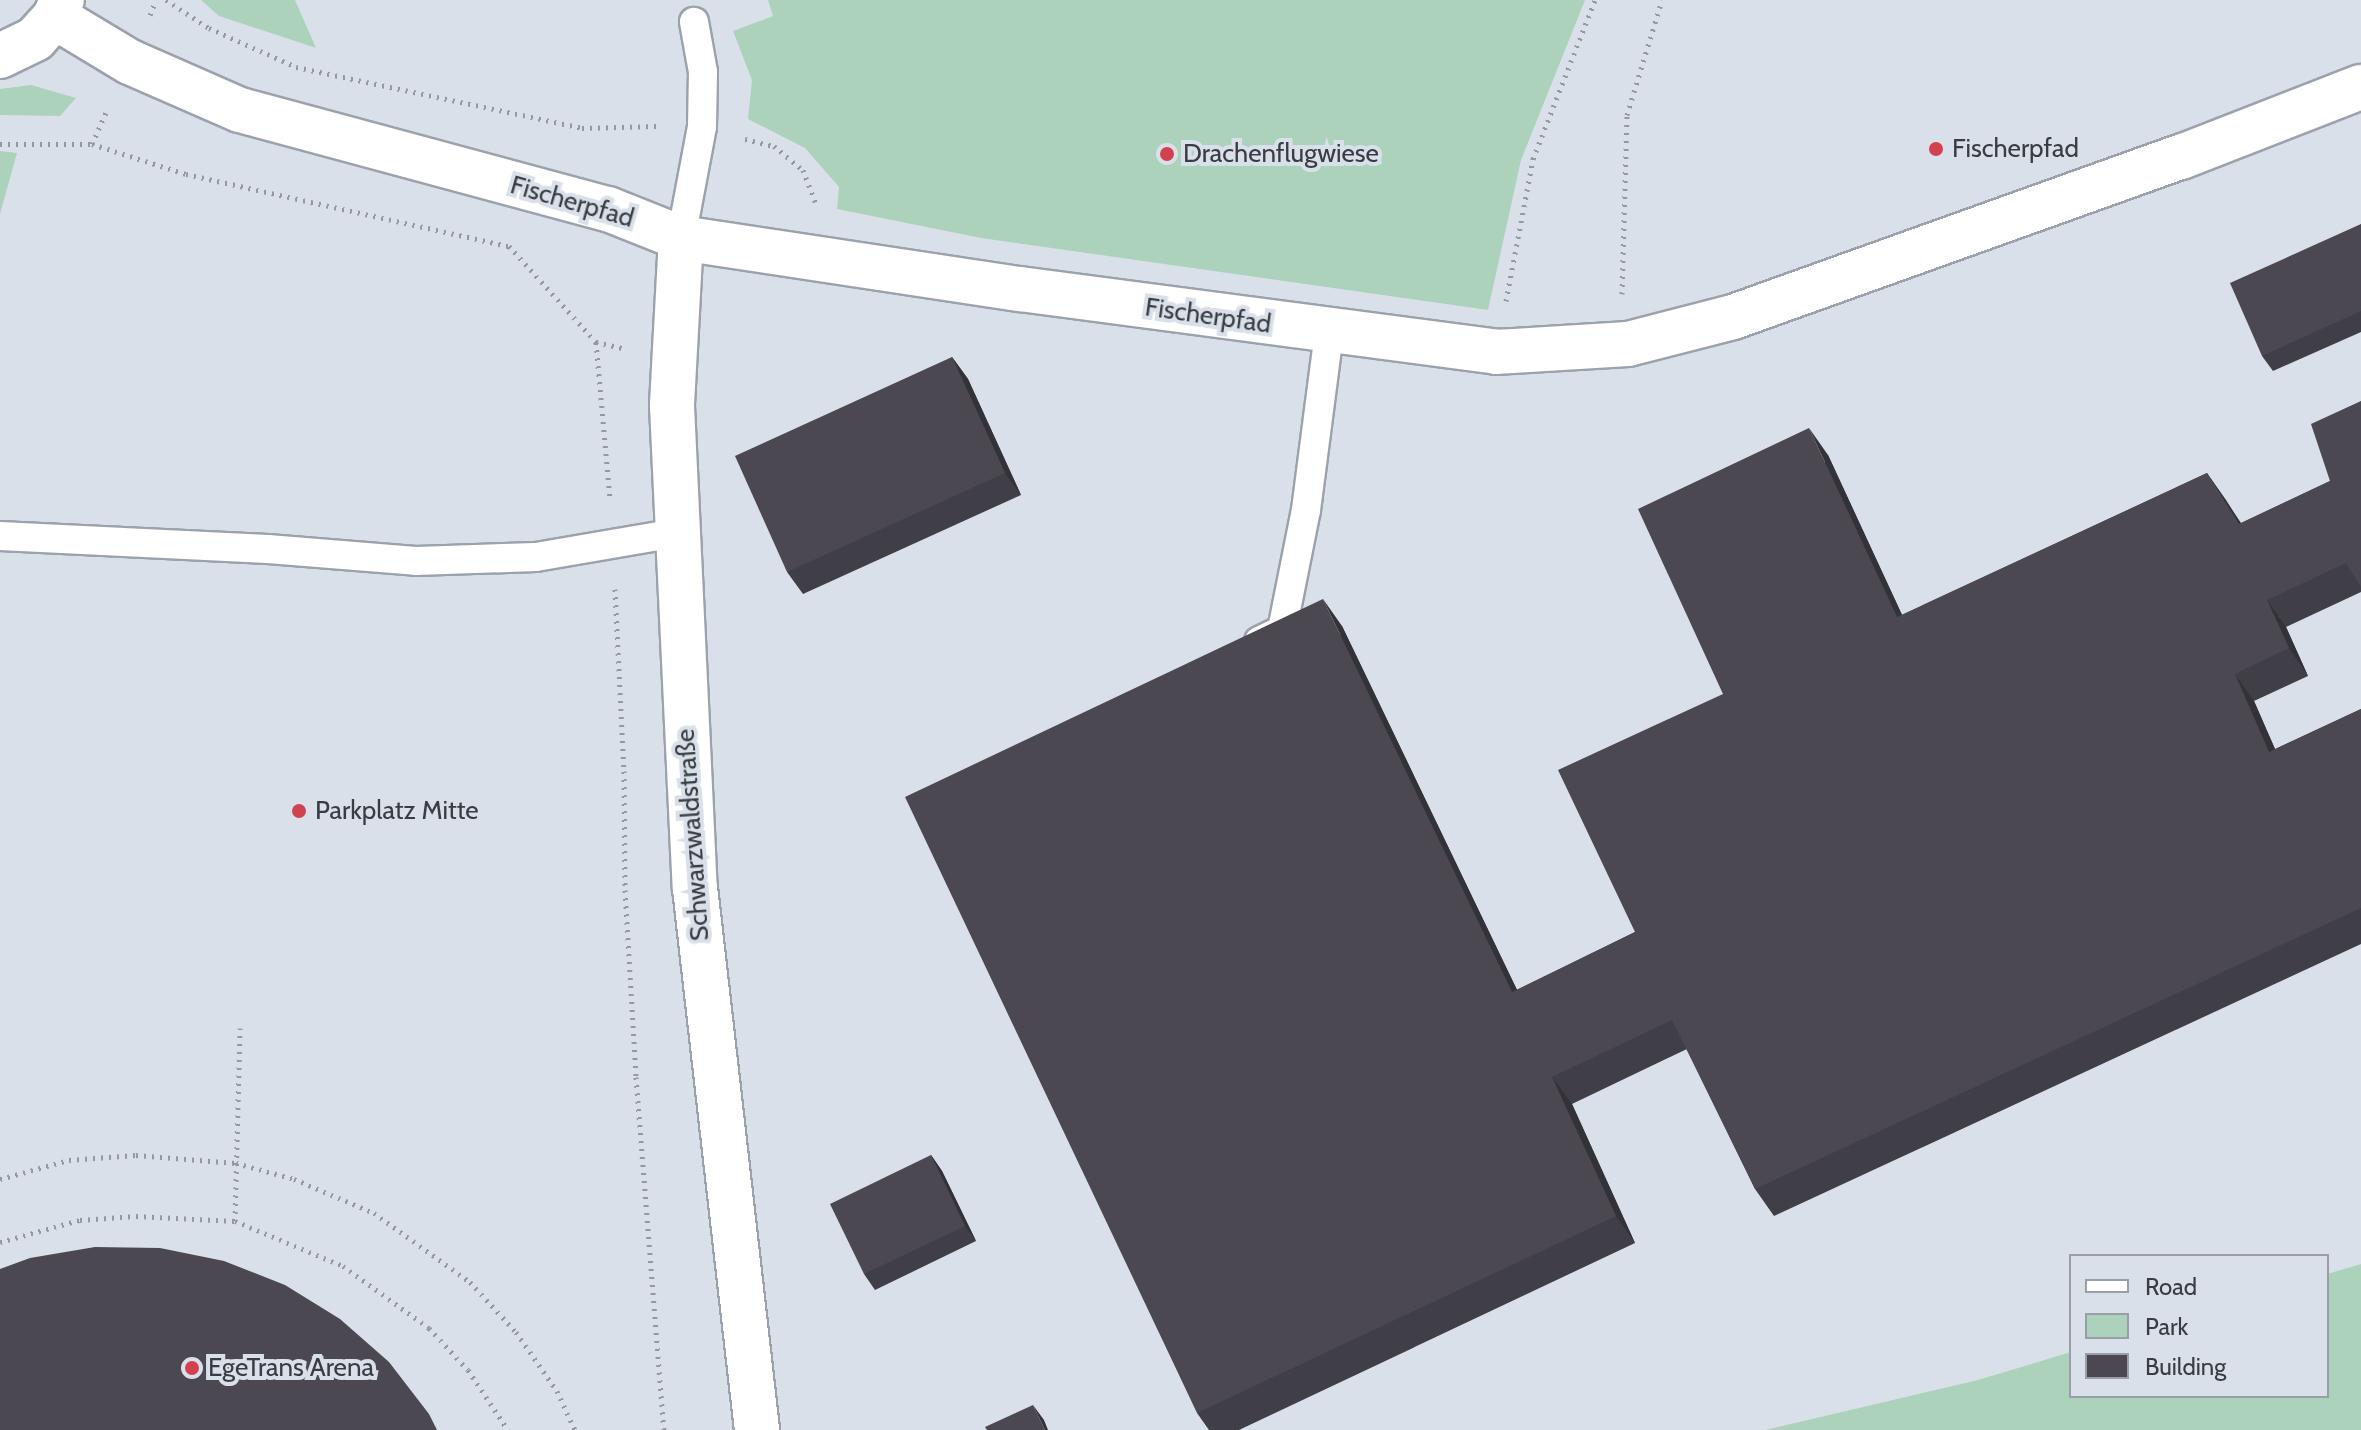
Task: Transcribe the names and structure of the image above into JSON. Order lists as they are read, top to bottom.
{
  "streets": {
    "street": ["Fischerpfad", "Schwarzwaldstraße"]
  },
  "crossings": [
    ["Fischerpfad", "Schwarzwaldstraße"]
  ],
  "places": [
    "Fischerpfad",
    "Drachenflugwiese",
    "Parkplatz Mitte",
    "EgeTrans Arena"
  ],
  "legend": ["Road", "Park", "Building"]
}
